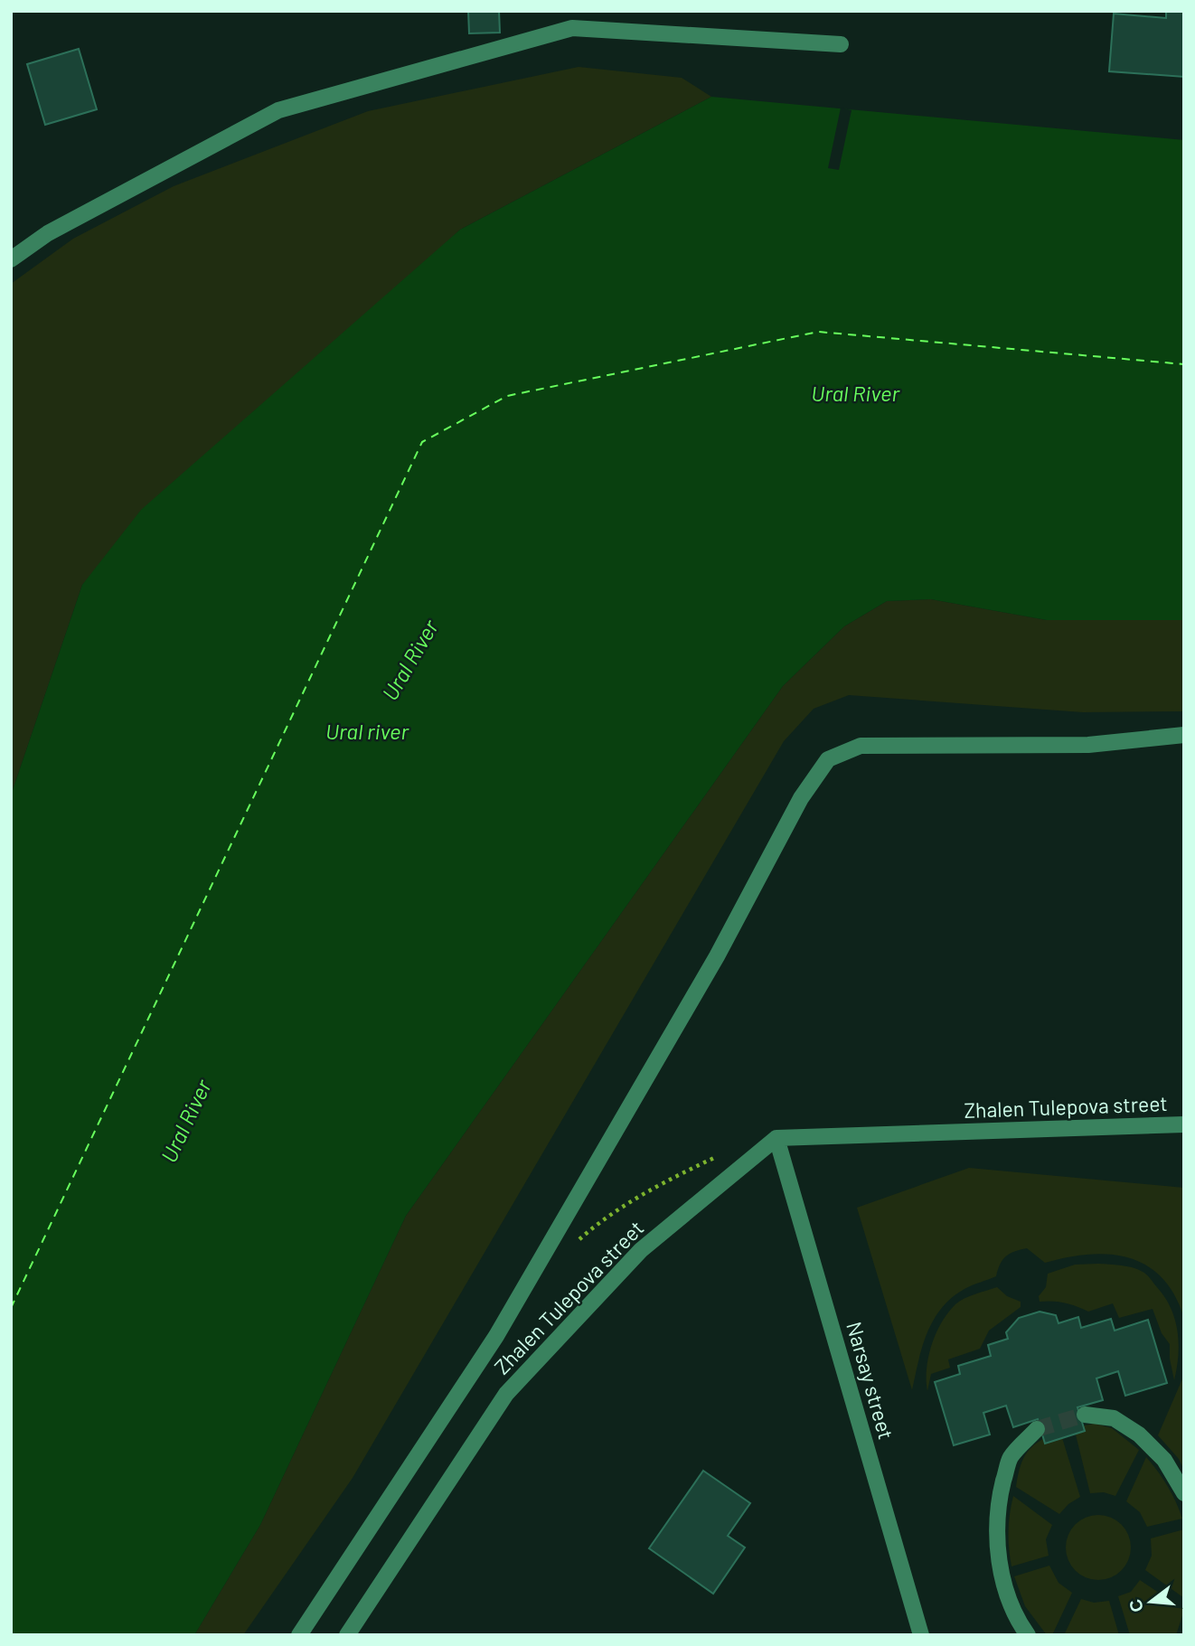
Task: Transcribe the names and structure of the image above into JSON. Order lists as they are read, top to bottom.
{
  "streets": {
    "street": ["Zhalen Tulepova street", "Narsay street"]
  },
  "crossings": [
    ["Zhalen Tulepova street", "Narsay street"]
  ],
  "water": ["Ural River", "Ural river"],
  "north": "left"
}
